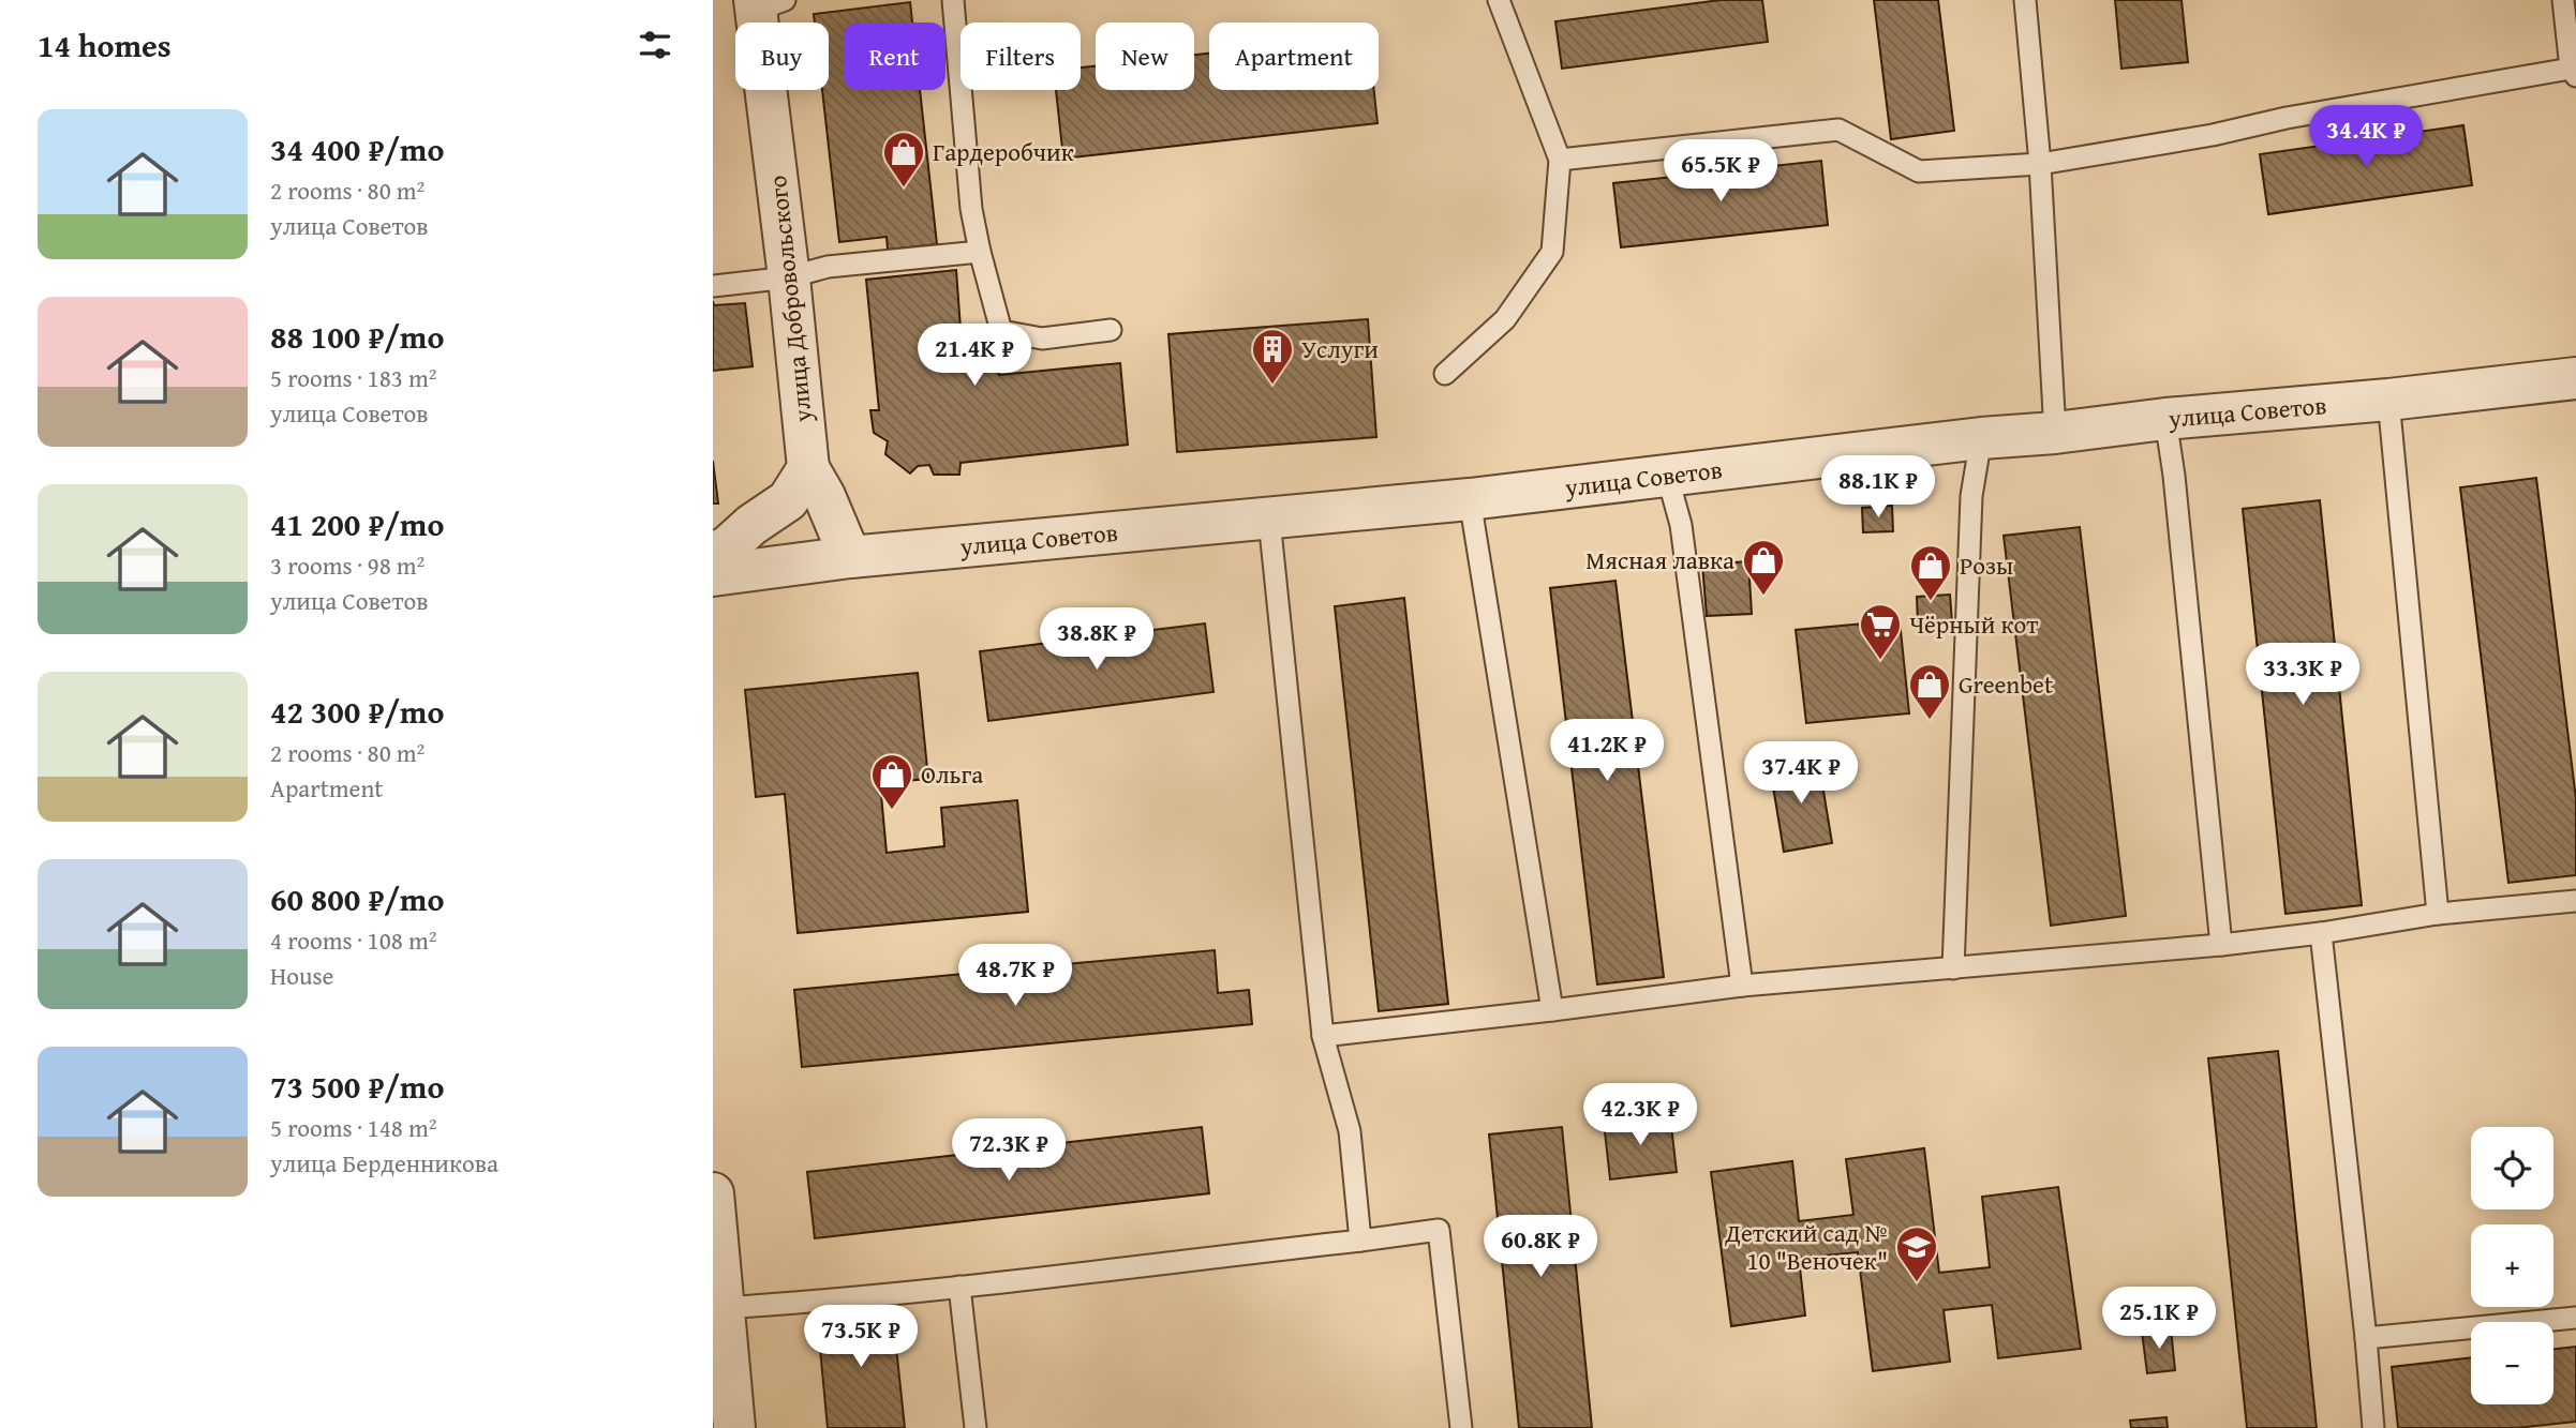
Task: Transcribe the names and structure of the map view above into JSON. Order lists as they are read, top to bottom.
{
  "streets": {
    "street": ["улица Добровольского", "улица Советов"]
  },
  "places": {
    "shop": [
      "Гардеробчик",
      "Мясная лавка",
      "Розы",
      "Greenbet",
      "Ольга"
    ],
    "building": ["Услуги"],
    "supermarket": ["Чёрный кот"],
    "school or university": ["Детский сад № 10 \"Веночек\""]
  },
  "page": {
    "heading": "14 homes",
    "chip": [
      "Buy",
      "Rent",
      "Filters",
      "New",
      "Apartment"
    ],
    "list": [
      {
        "name": "34 400 ₽/mo",
        "note": "2 rooms · 80 m² · улица Советов"
      },
      {
        "name": "88 100 ₽/mo",
        "note": "5 rooms · 183 m² · улица Советов"
      },
      {
        "name": "41 200 ₽/mo",
        "note": "3 rooms · 98 m² · улица Советов"
      },
      {
        "name": "42 300 ₽/mo",
        "note": "2 rooms · 80 m² · Apartment"
      },
      {
        "name": "60 800 ₽/mo",
        "note": "4 rooms · 108 m² · House"
      },
      {
        "name": "73 500 ₽/mo",
        "note": "5 rooms · 148 m² · улица Берденникова"
      }
    ],
    "price": [
      "34.4K ₽",
      "65.5K ₽",
      "21.4K ₽",
      "88.1K ₽",
      "38.8K ₽",
      "33.3K ₽",
      "41.2K ₽",
      "37.4K ₽",
      "48.7K ₽",
      "42.3K ₽",
      "72.3K ₽",
      "60.8K ₽",
      "25.1K ₽",
      "73.5K ₽"
    ],
    "map_buttons": ["+", "−"]
  }
}
